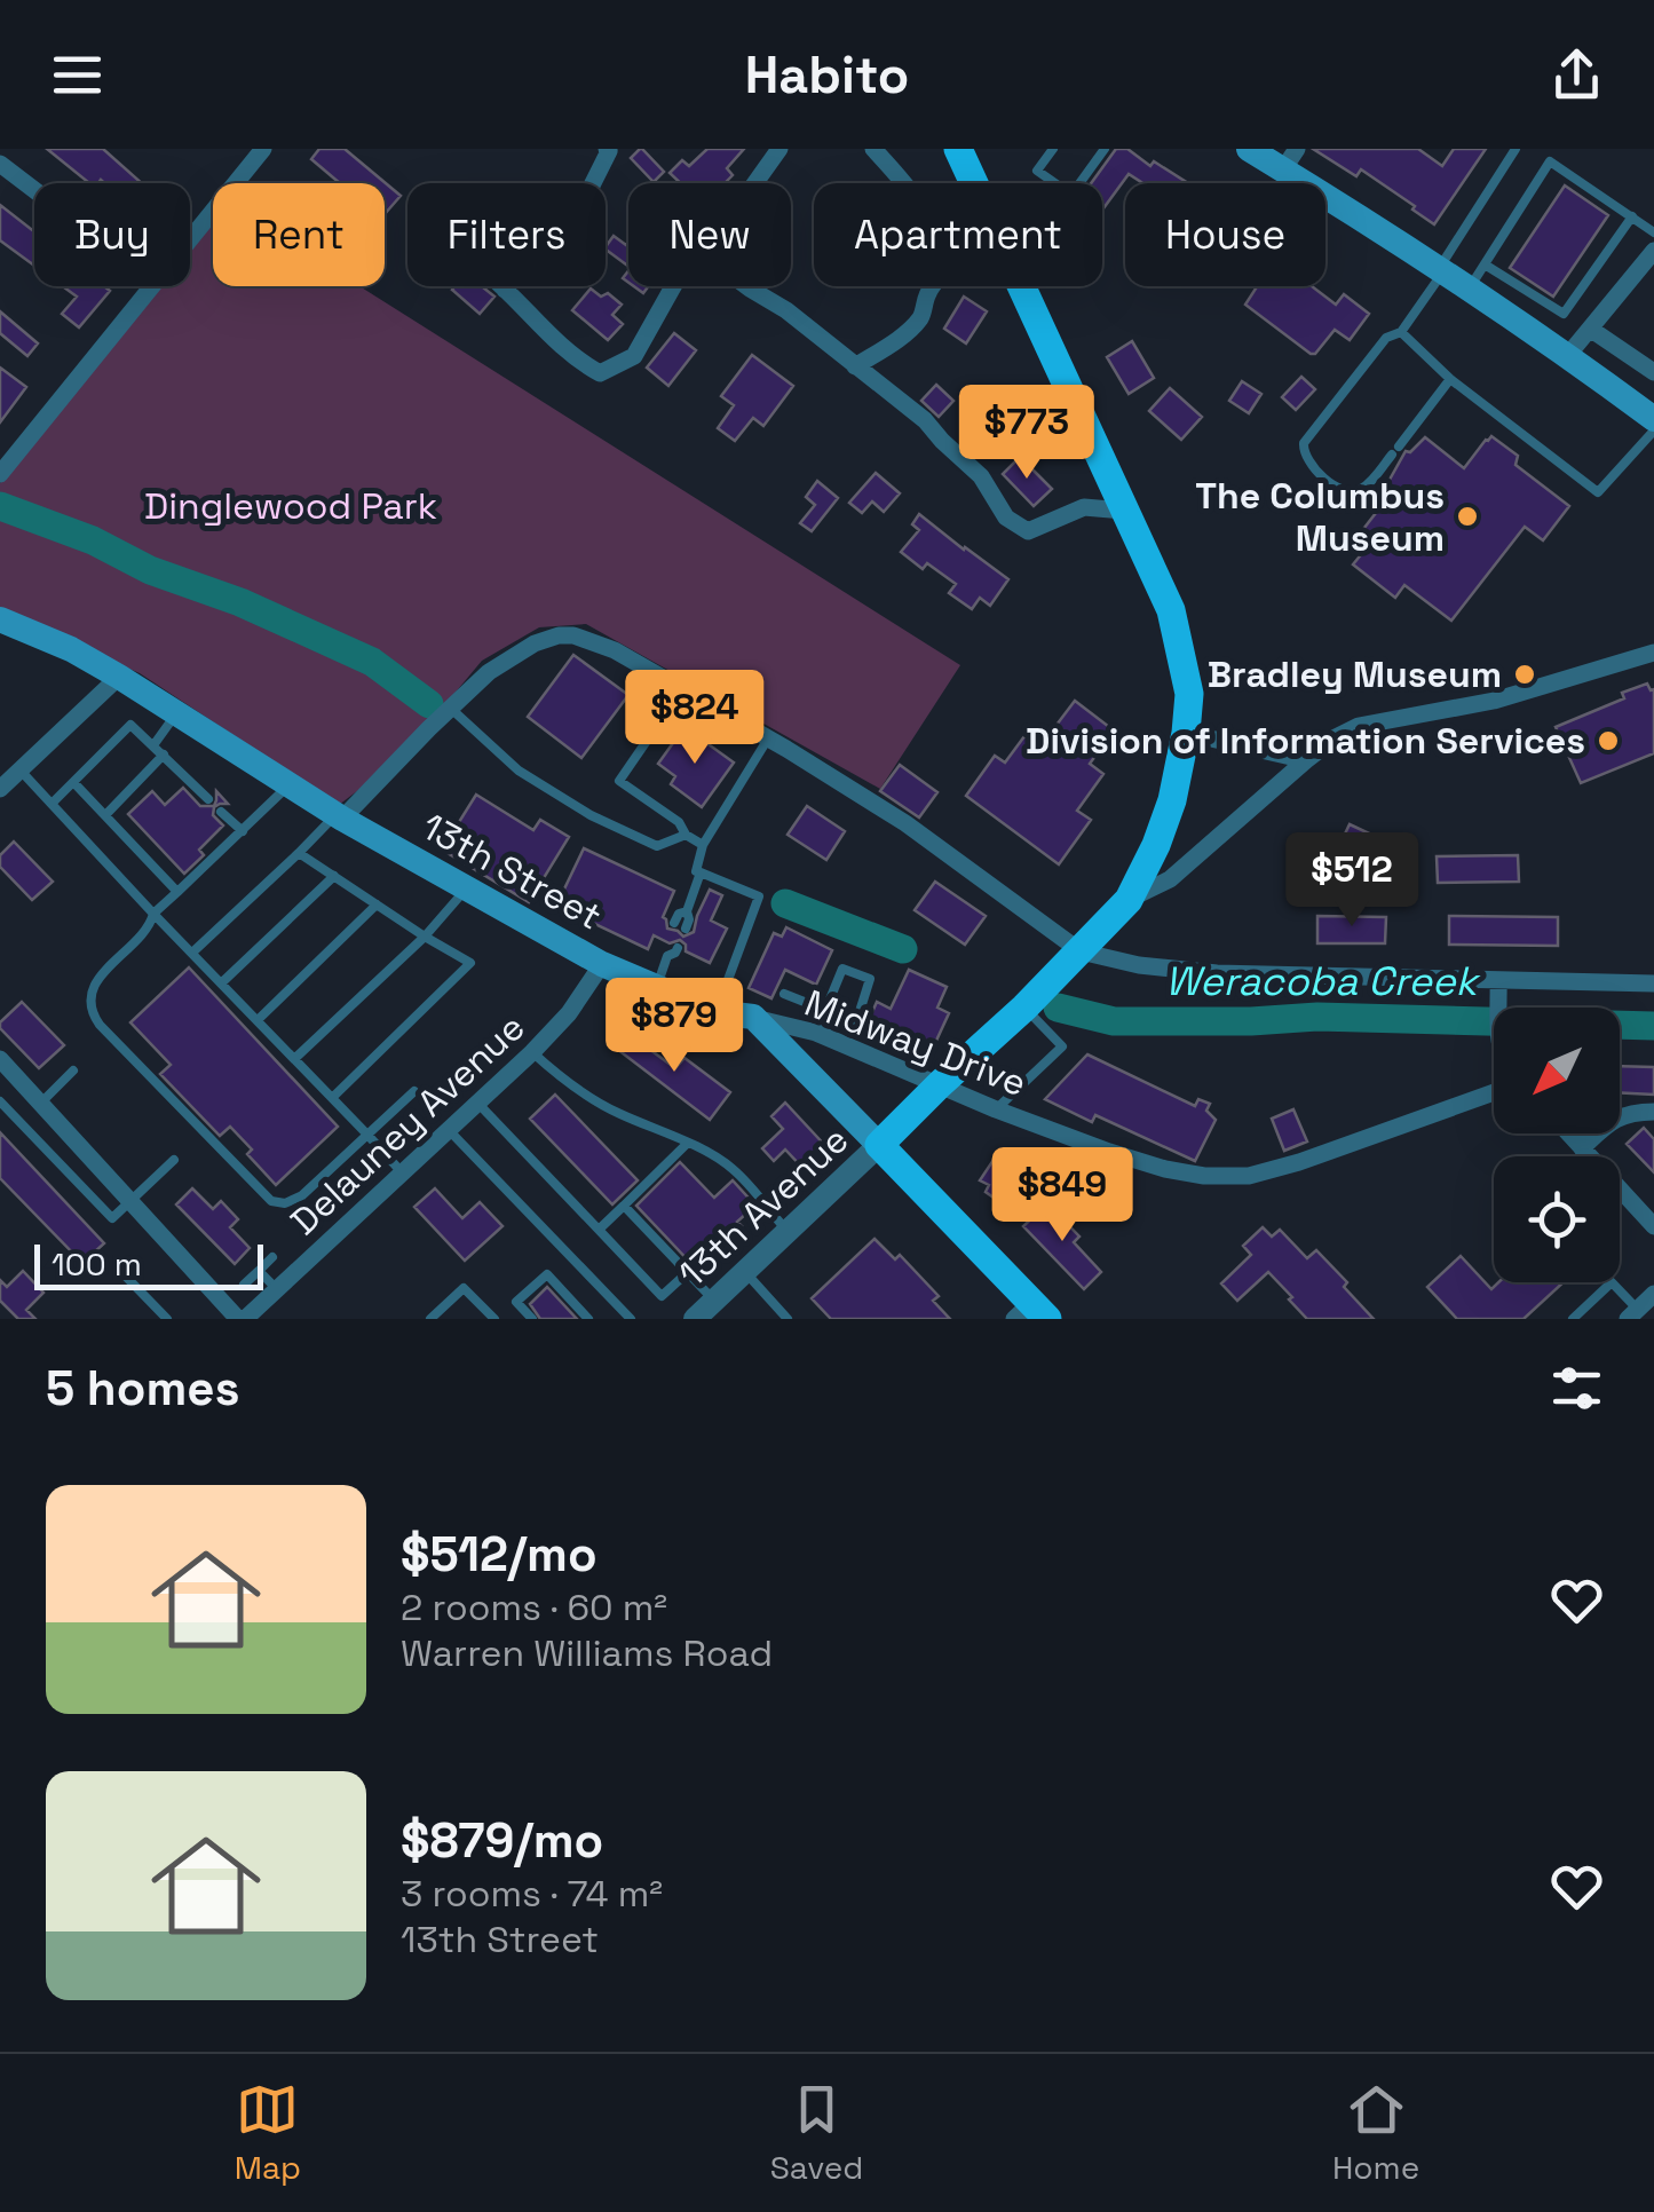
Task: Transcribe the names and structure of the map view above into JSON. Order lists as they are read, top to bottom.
{
  "streets": {
    "main road": ["13th Street"],
    "street": ["Midway Drive", "Delauney Avenue", "13th Avenue"]
  },
  "crossings": [
    ["13th Street", "Midway Drive"],
    ["13th Street", "Delauney Avenue"]
  ],
  "water": ["Weracoba Creek"],
  "parks": ["Dinglewood Park"],
  "places": ["The Columbus Museum", "Bradley Museum", "Division of Information Services"],
  "scale_bar": "100 m",
  "north": "bottom left",
  "page": {
    "header": "Habito",
    "chip": [
      "Buy",
      "Rent",
      "Filters",
      "New",
      "Apartment",
      "House"
    ],
    "price": [
      "$773",
      "$824",
      "$512",
      "$879",
      "$849"
    ],
    "scale": "100 m",
    "heading": "5 homes",
    "list": [
      {
        "name": "$512/mo",
        "note": "2 rooms · 60 m² · Warren Williams Road"
      },
      {
        "name": "$879/mo",
        "note": "3 rooms · 74 m² · 13th Street"
      }
    ],
    "tabs": ["Map", "Saved", "Home"]
  }
}
